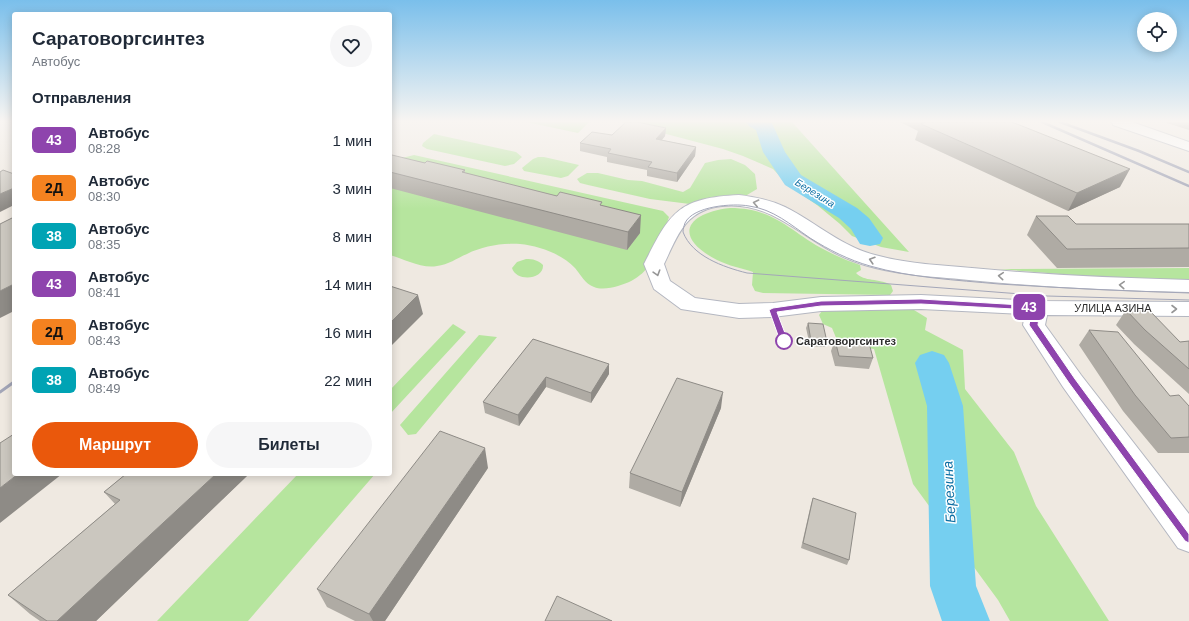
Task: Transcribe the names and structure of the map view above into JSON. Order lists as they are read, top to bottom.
{
  "streets": {
    "street": ["УЛИЦА АЗИНА"]
  },
  "water": ["Березина"],
  "places": ["Саратоворгсинтез"],
  "lines": ["bus line 43"],
  "page": {
    "on_map": "43",
    "heading": [
      ["Саратоворгсинтез", "Автобус"],
      "Отправления"
    ],
    "list": [
      {
        "mark": "43",
        "name": "Автобус",
        "note": "08:28",
        "value": "1 мин"
      },
      {
        "mark": "2Д",
        "name": "Автобус",
        "note": "08:30",
        "value": "3 мин"
      },
      {
        "mark": "38",
        "name": "Автобус",
        "note": "08:35",
        "value": "8 мин"
      },
      {
        "mark": "43",
        "name": "Автобус",
        "note": "08:41",
        "value": "14 мин"
      },
      {
        "mark": "2Д",
        "name": "Автобус",
        "note": "08:43",
        "value": "16 мин"
      },
      {
        "mark": "38",
        "name": "Автобус",
        "note": "08:49",
        "value": "22 мин"
      }
    ],
    "buttons": ["Маршрут", "Билеты"]
  }
}
